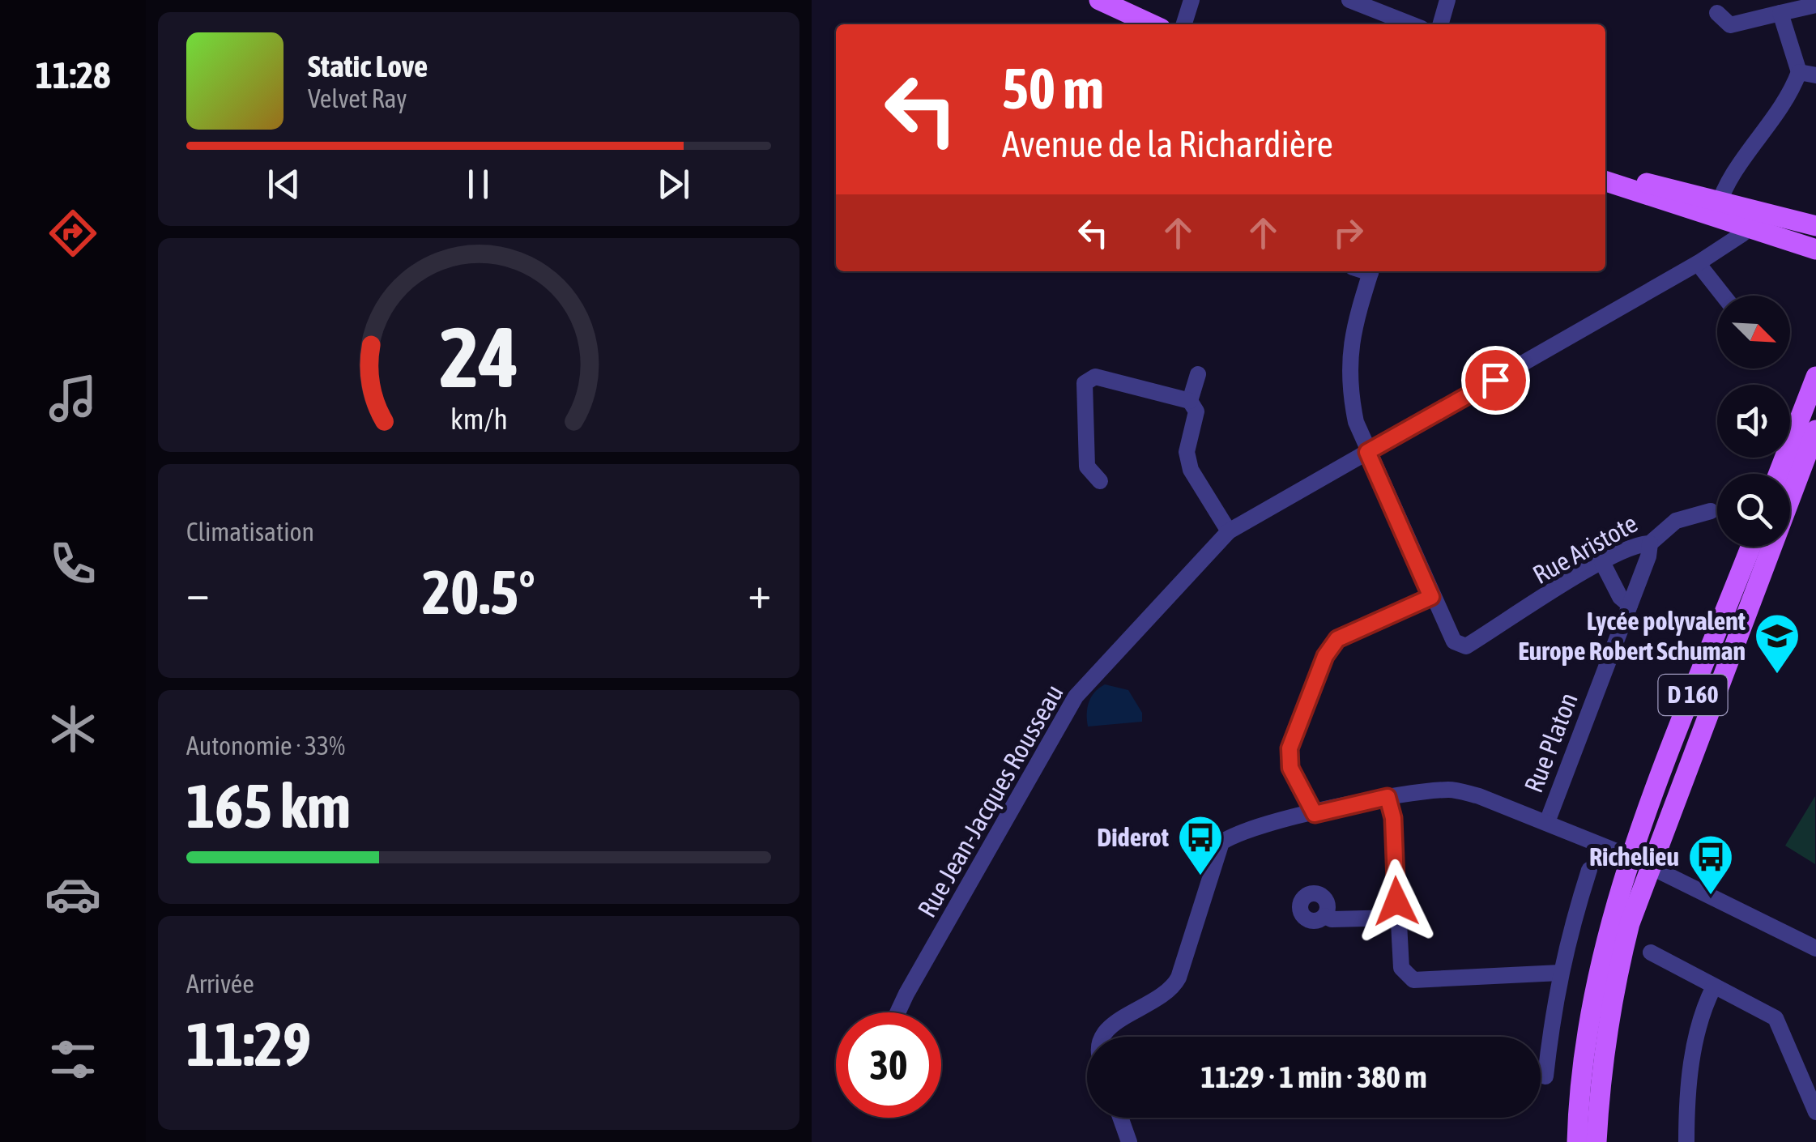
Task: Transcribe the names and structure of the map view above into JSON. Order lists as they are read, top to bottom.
{
  "streets": {
    "main road": ["D 160"],
    "street": ["Rue Aristote", "Rue Platon", "Rue Jean-Jacques Rousseau"]
  },
  "crossings": [
    ["Rue Aristote", "Rue Platon"],
    ["Rue Aristote", "Rue Jean-Jacques Rousseau"]
  ],
  "places": {
    "school or university": ["Lycée polyvalent Europe Robert Schuman"],
    "bus stop": ["Diderot", "Richelieu"]
  },
  "north": "bottom right",
  "page": {
    "tabs": "11:28",
    "turn": ["50 m", "Avenue de la Richardière"],
    "song": ["Static Love", "Velvet Ray"],
    "tile": [
      "Climatisation",
      ["Autonomie · 33%", "165 km"],
      ["Arrivée", "11:29"]
    ],
    "heat": ["−", "20.5°", "+"],
    "limit": "30",
    "trip": "11:29 · 1 min · 380 m",
    "gauge": ["24", "km/h"]
  }
}
